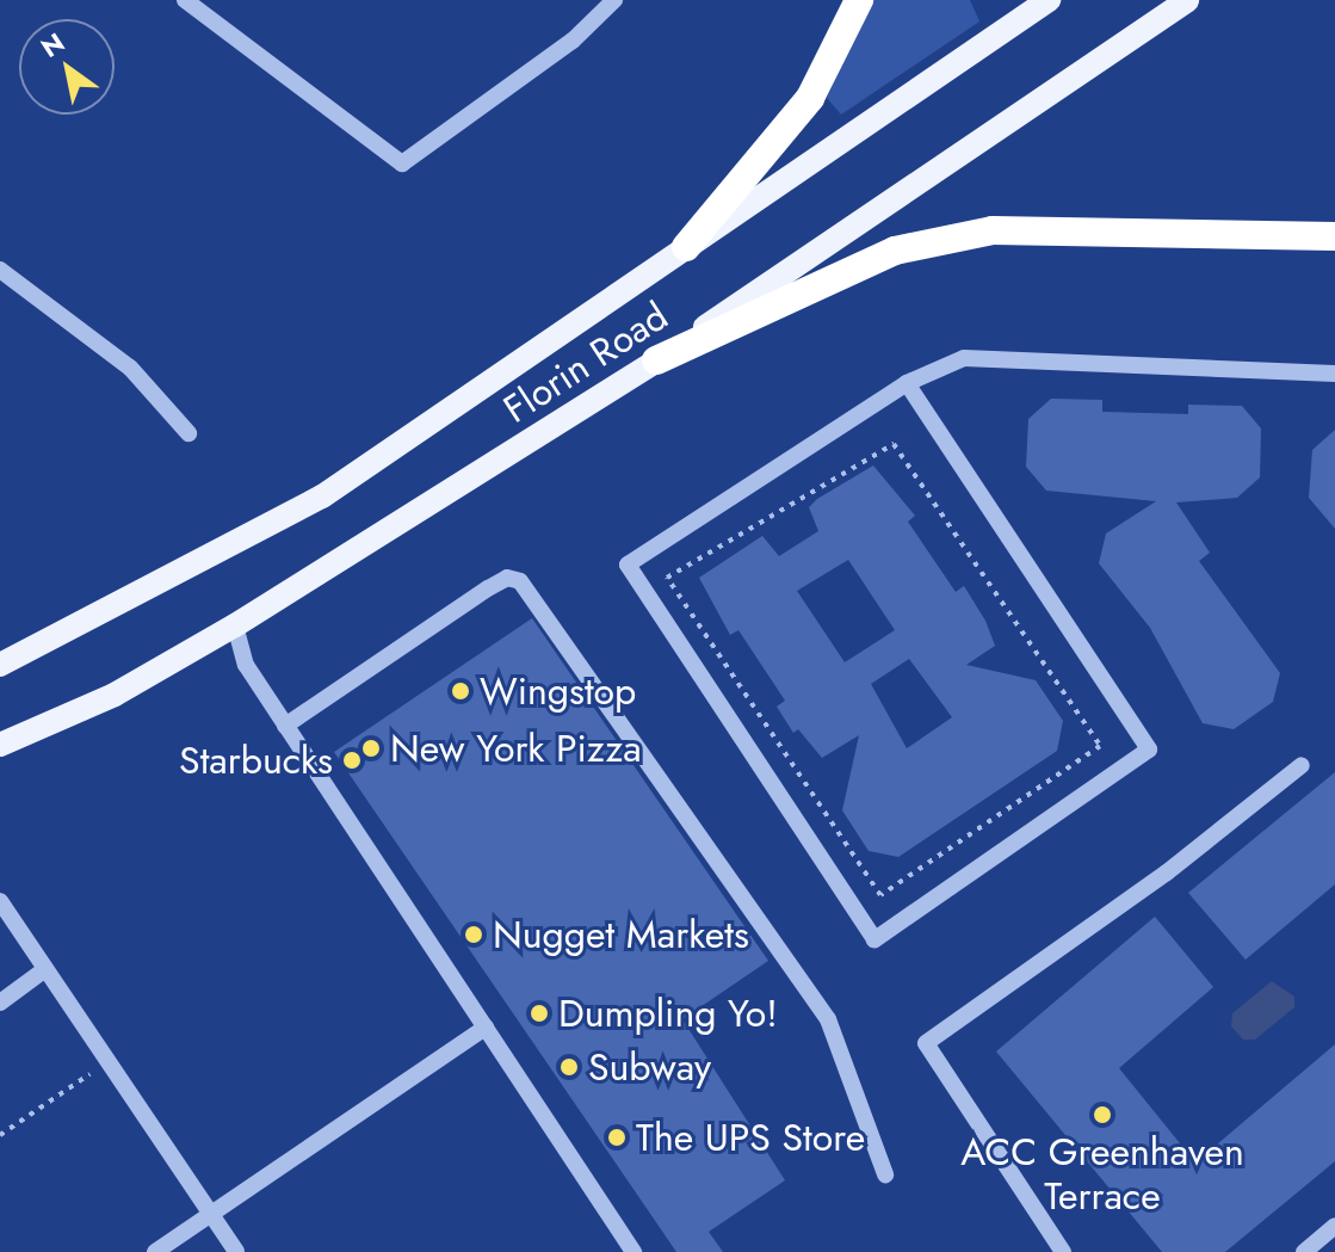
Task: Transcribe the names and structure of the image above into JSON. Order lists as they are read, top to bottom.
{
  "streets": {
    "main road": ["Florin Road"]
  },
  "places": [
    "Wingstop",
    "New York Pizza",
    "Starbucks",
    "Nugget Markets",
    "Dumpling Yo!",
    "Subway",
    "ACC Greenhaven Terrace",
    "The UPS Store"
  ],
  "north": "top left"
}
